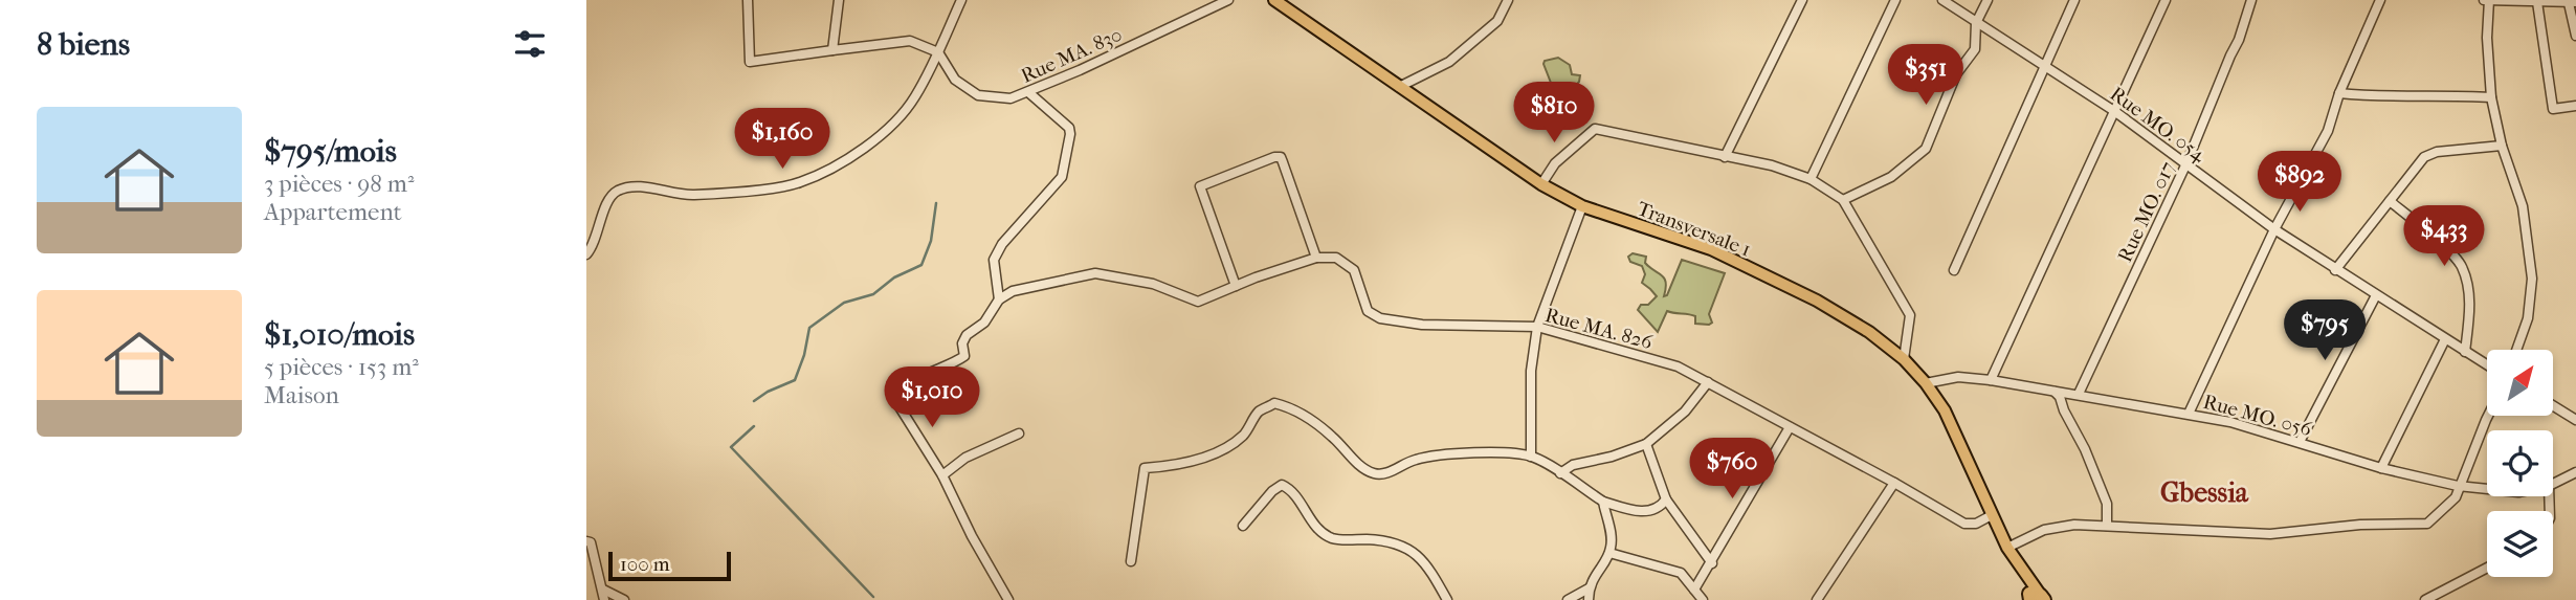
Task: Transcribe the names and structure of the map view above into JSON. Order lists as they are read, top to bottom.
{
  "streets": {
    "main road": ["Transversale 1"],
    "street": [
      "Rue MA. 830",
      "Rue MO. 054",
      "Rue MO. 017",
      "Rue MA. 826",
      "Rue MO. 056"
    ]
  },
  "crossings": [
    ["Rue MO. 054", "Rue MO. 017"],
    ["Rue MO. 017", "Rue MO. 056"],
    ["Transversale 1", "Rue MA. 826"],
    ["Transversale 1", "Rue MO. 056"]
  ],
  "districts": ["Gbessia"],
  "scale_bar": "100 m",
  "north": "top right",
  "page": {
    "heading": "8 biens",
    "price": [
      "$351",
      "$810",
      "$1,160",
      "$892",
      "$433",
      "$795",
      "$1,010",
      "$760"
    ],
    "list": [
      {
        "name": "$795/mois",
        "note": "3 pièces · 98 m² · Appartement"
      },
      {
        "name": "$1,010/mois",
        "note": "5 pièces · 153 m² · Maison"
      }
    ],
    "scale": "100 m"
  }
}
